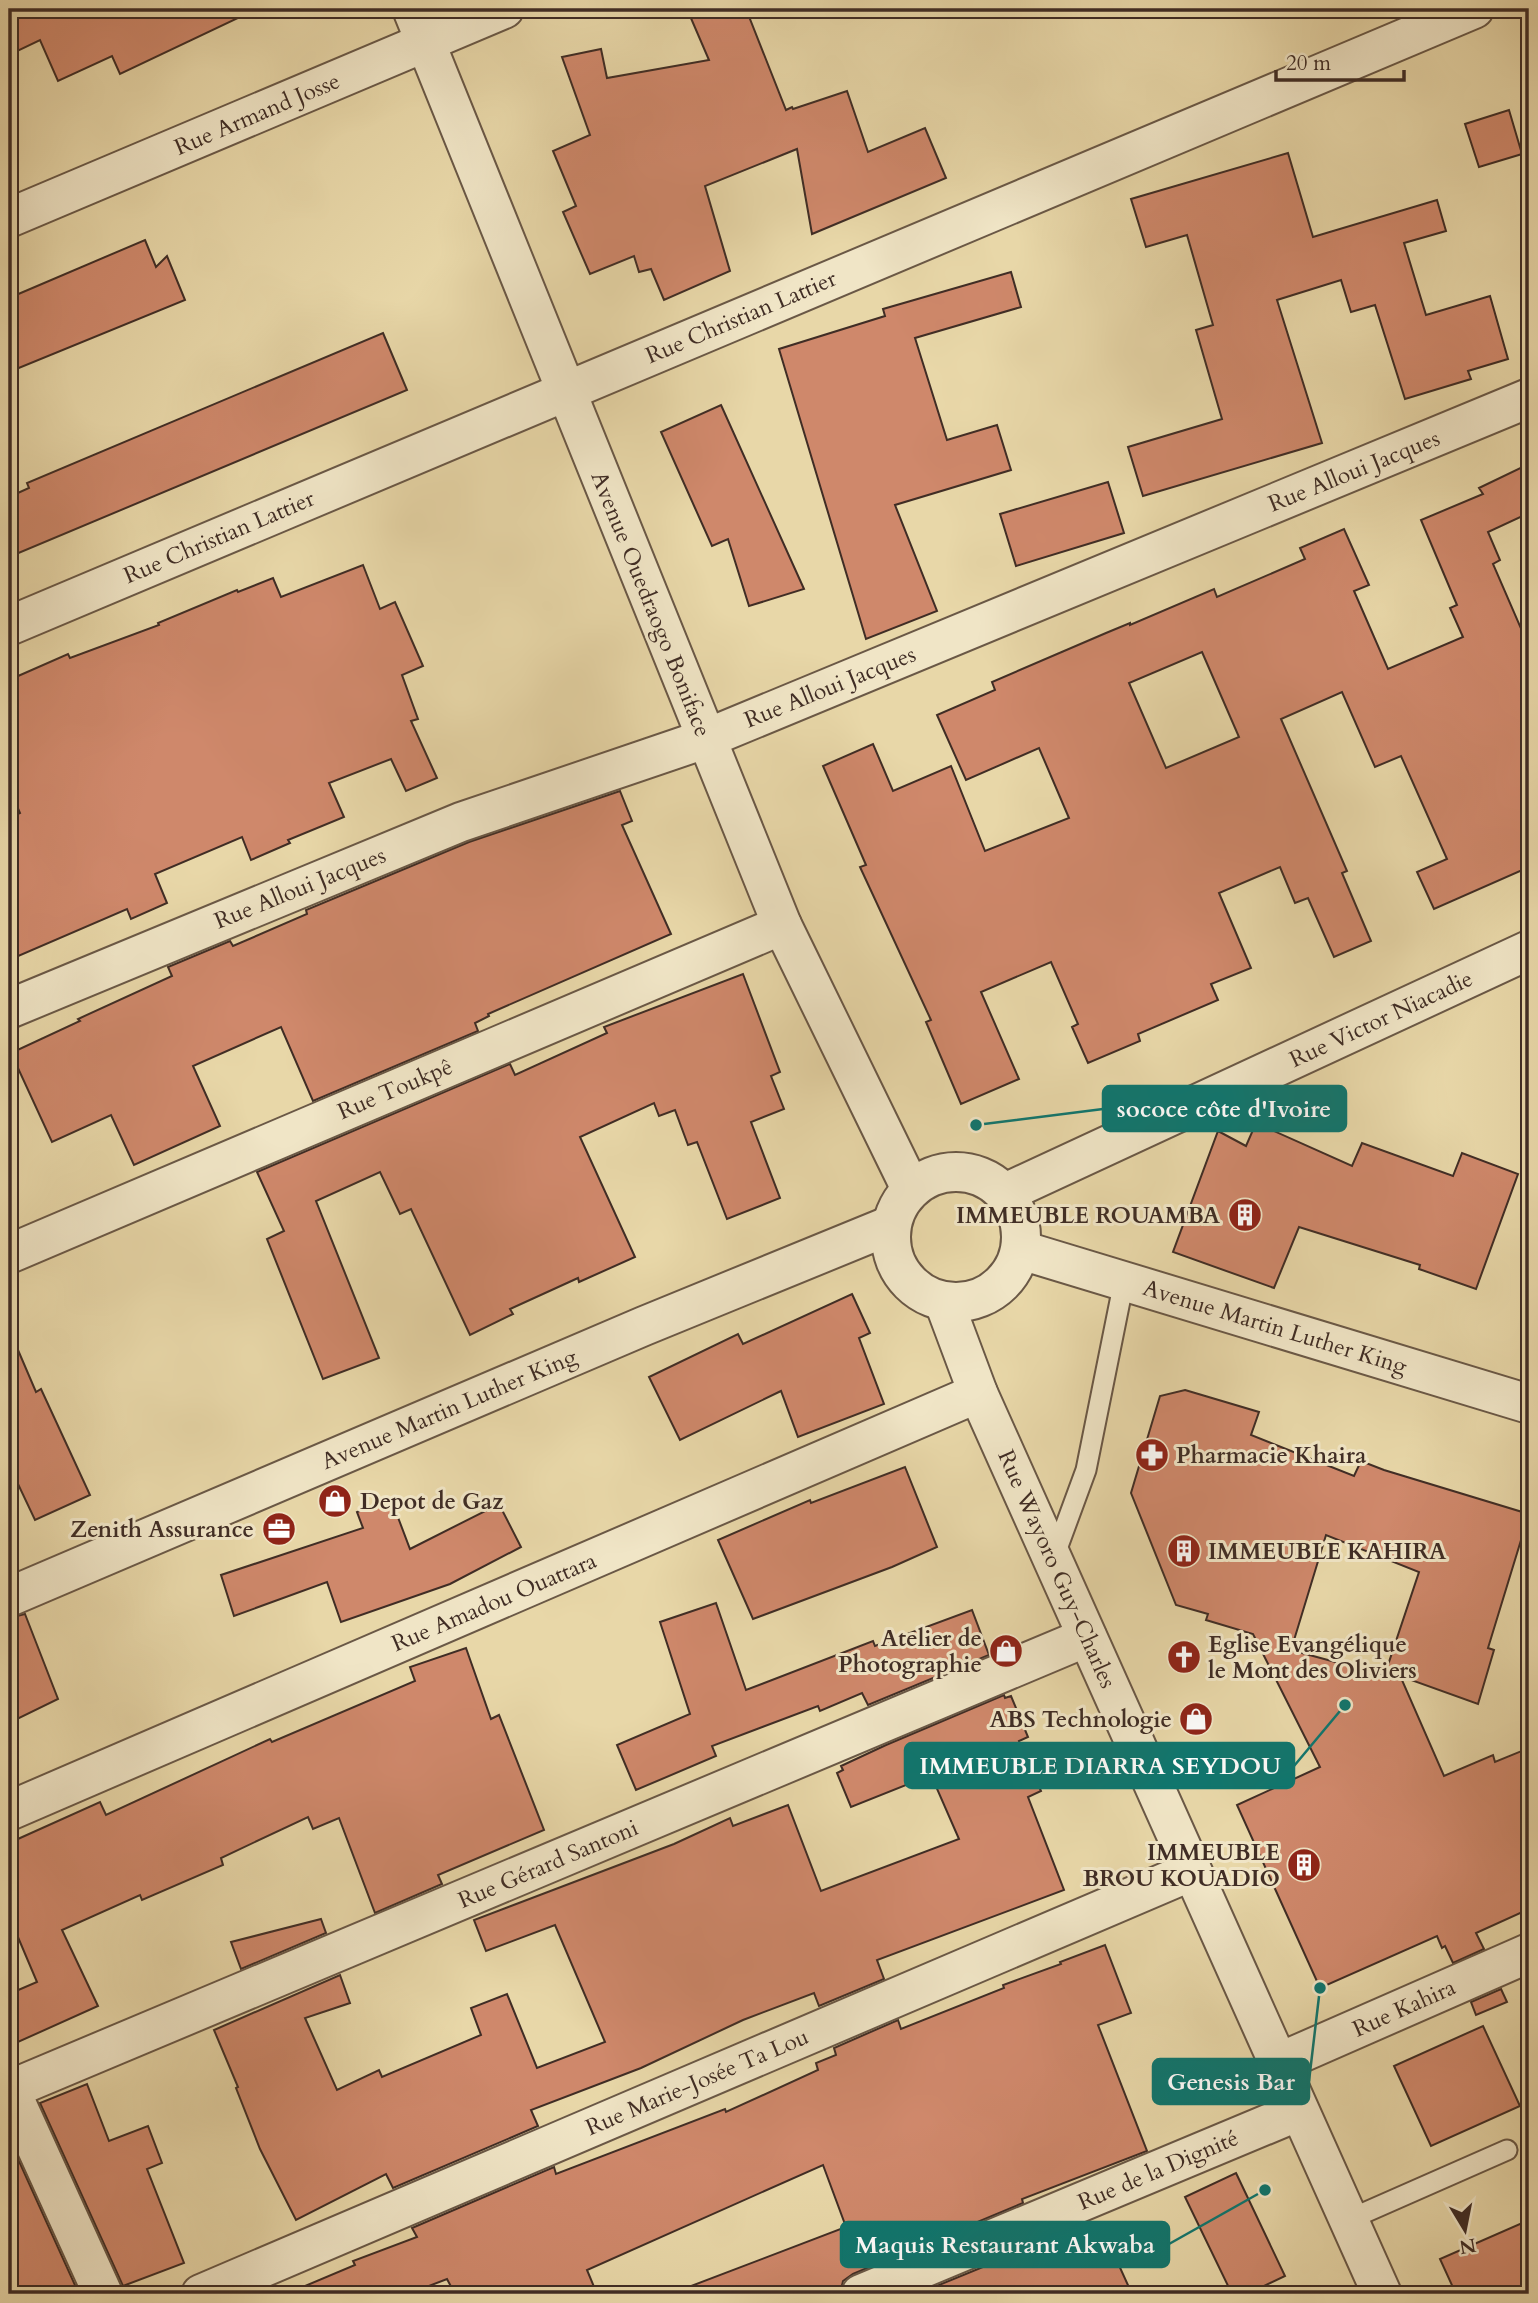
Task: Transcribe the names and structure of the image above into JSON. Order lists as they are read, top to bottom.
{
  "streets": {
    "street": [
      "Rue Armand Josse",
      "Rue Christian Lattier",
      "Rue Alloui Jacques",
      "Avenue Ouedraogo Boniface",
      "Rue Victor Niacadie",
      "Rue Toukpê",
      "Avenue Martin Luther King",
      "Rue Wayoro Guy-Charles",
      "Rue Amadou Ouattara",
      "Rue Gérard Santoni",
      "Rue Kahira",
      "Rue Marie-Josée Ta Lou",
      "Rue de la Dignité"
    ]
  },
  "crossings": [
    ["Rue Armand Josse", "Avenue Ouedraogo Boniface"],
    ["Rue Christian Lattier", "Avenue Ouedraogo Boniface"],
    ["Rue Alloui Jacques", "Avenue Ouedraogo Boniface"],
    ["Avenue Ouedraogo Boniface", "Rue Victor Niacadie"],
    ["Avenue Ouedraogo Boniface", "Rue Toukpê"],
    ["Avenue Ouedraogo Boniface", "Avenue Martin Luther King"],
    ["Avenue Ouedraogo Boniface", "Rue Wayoro Guy-Charles"],
    ["Rue Victor Niacadie", "Avenue Martin Luther King"],
    ["Rue Victor Niacadie", "Rue Wayoro Guy-Charles"],
    ["Avenue Martin Luther King", "Rue Wayoro Guy-Charles"],
    ["Rue Wayoro Guy-Charles", "Rue Amadou Ouattara"],
    ["Rue Wayoro Guy-Charles", "Rue Gérard Santoni"],
    ["Rue Wayoro Guy-Charles", "Rue Kahira"],
    ["Rue Wayoro Guy-Charles", "Rue Marie-Josée Ta Lou"],
    ["Rue Wayoro Guy-Charles", "Rue de la Dignité"]
  ],
  "places": {
    "other": [
      "sococe côte d'Ivoire",
      "IMMEUBLE DIARRA SEYDOU",
      "Genesis Bar",
      "Maquis Restaurant Akwaba"
    ],
    "building": ["IMMEUBLE ROUAMBA", "IMMEUBLE KAHIRA", "IMMEUBLE BROU KOUADIO"],
    "pharmacy": ["Pharmacie Khaira"],
    "shop": ["Depot de Gaz", "Atelier de Photographie", "ABS Technologie"],
    "office": ["Zenith Assurance"],
    "church": ["Eglise Evangélique le Mont des Oliviers"]
  },
  "scale_bar": "20 m",
  "north": "bottom"
}
